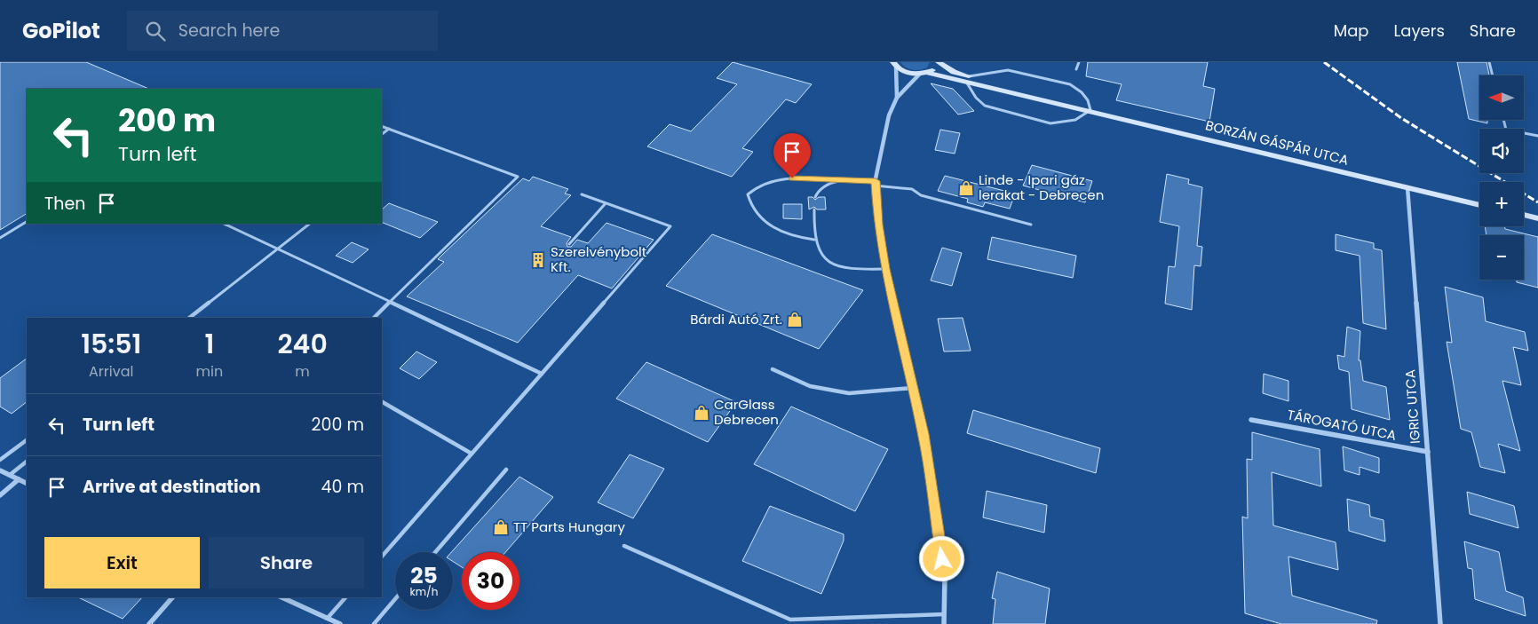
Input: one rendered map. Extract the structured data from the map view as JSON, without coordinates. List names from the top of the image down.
{
  "streets": {
    "street": ["BORZÁN GÁSPÁR UTCA", "IGRIC UTCA", "TÁROGATÓ UTCA"]
  },
  "crossings": [
    ["BORZÁN GÁSPÁR UTCA", "IGRIC UTCA"],
    ["IGRIC UTCA", "TÁROGATÓ UTCA"]
  ],
  "places": {
    "shop": [
      "Linde - Ipari gáz lerakat - Debrecen",
      "Bárdi Autó Zrt.",
      "CarGlass Debrecen",
      "TT Parts Hungary"
    ],
    "building": ["Szerelvénybolt Kft."]
  },
  "north": "left",
  "page": {
    "header": "GoPilot",
    "search": "Search here",
    "nav": ["Map", "Layers", "Share"],
    "map_buttons": ["+", "−"],
    "turn": ["200 m", "Turn left"],
    "then": "Then",
    "eta": [
      "15:51",
      "Arrival",
      "1",
      "min",
      "240",
      "m"
    ],
    "list": [
      {
        "name": "Turn left",
        "value": "200 m"
      },
      {
        "name": "Arrive at destination",
        "value": "40 m"
      }
    ],
    "buttons": ["Exit", "Share"],
    "speed": "25 km/h",
    "limit": "30"
  }
}
